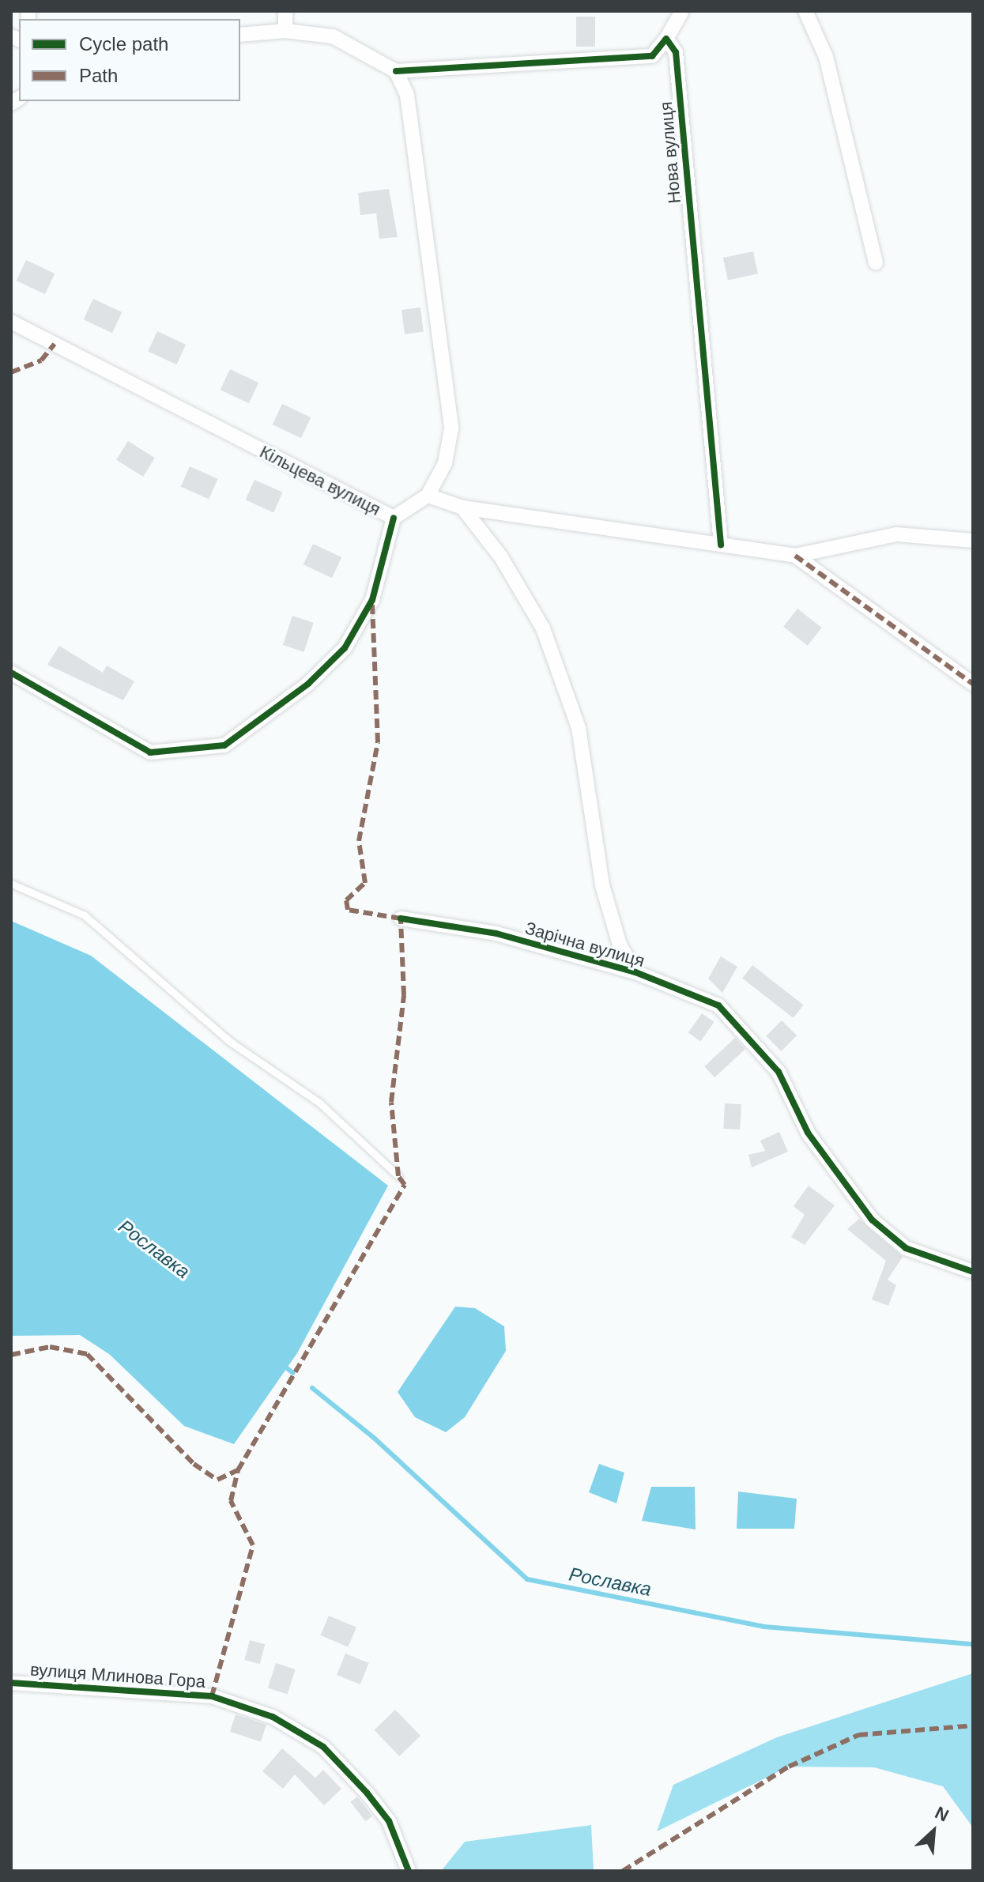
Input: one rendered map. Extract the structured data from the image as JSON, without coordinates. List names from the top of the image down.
{
  "streets": {
    "street": [
      "Нова вулиця",
      "Кільцева вулиця",
      "Зарічна вулиця",
      "вулиця Млинова Гора"
    ]
  },
  "water": ["Рославка"],
  "legend": ["Cycle path", "Path"],
  "north": "top right"
}
